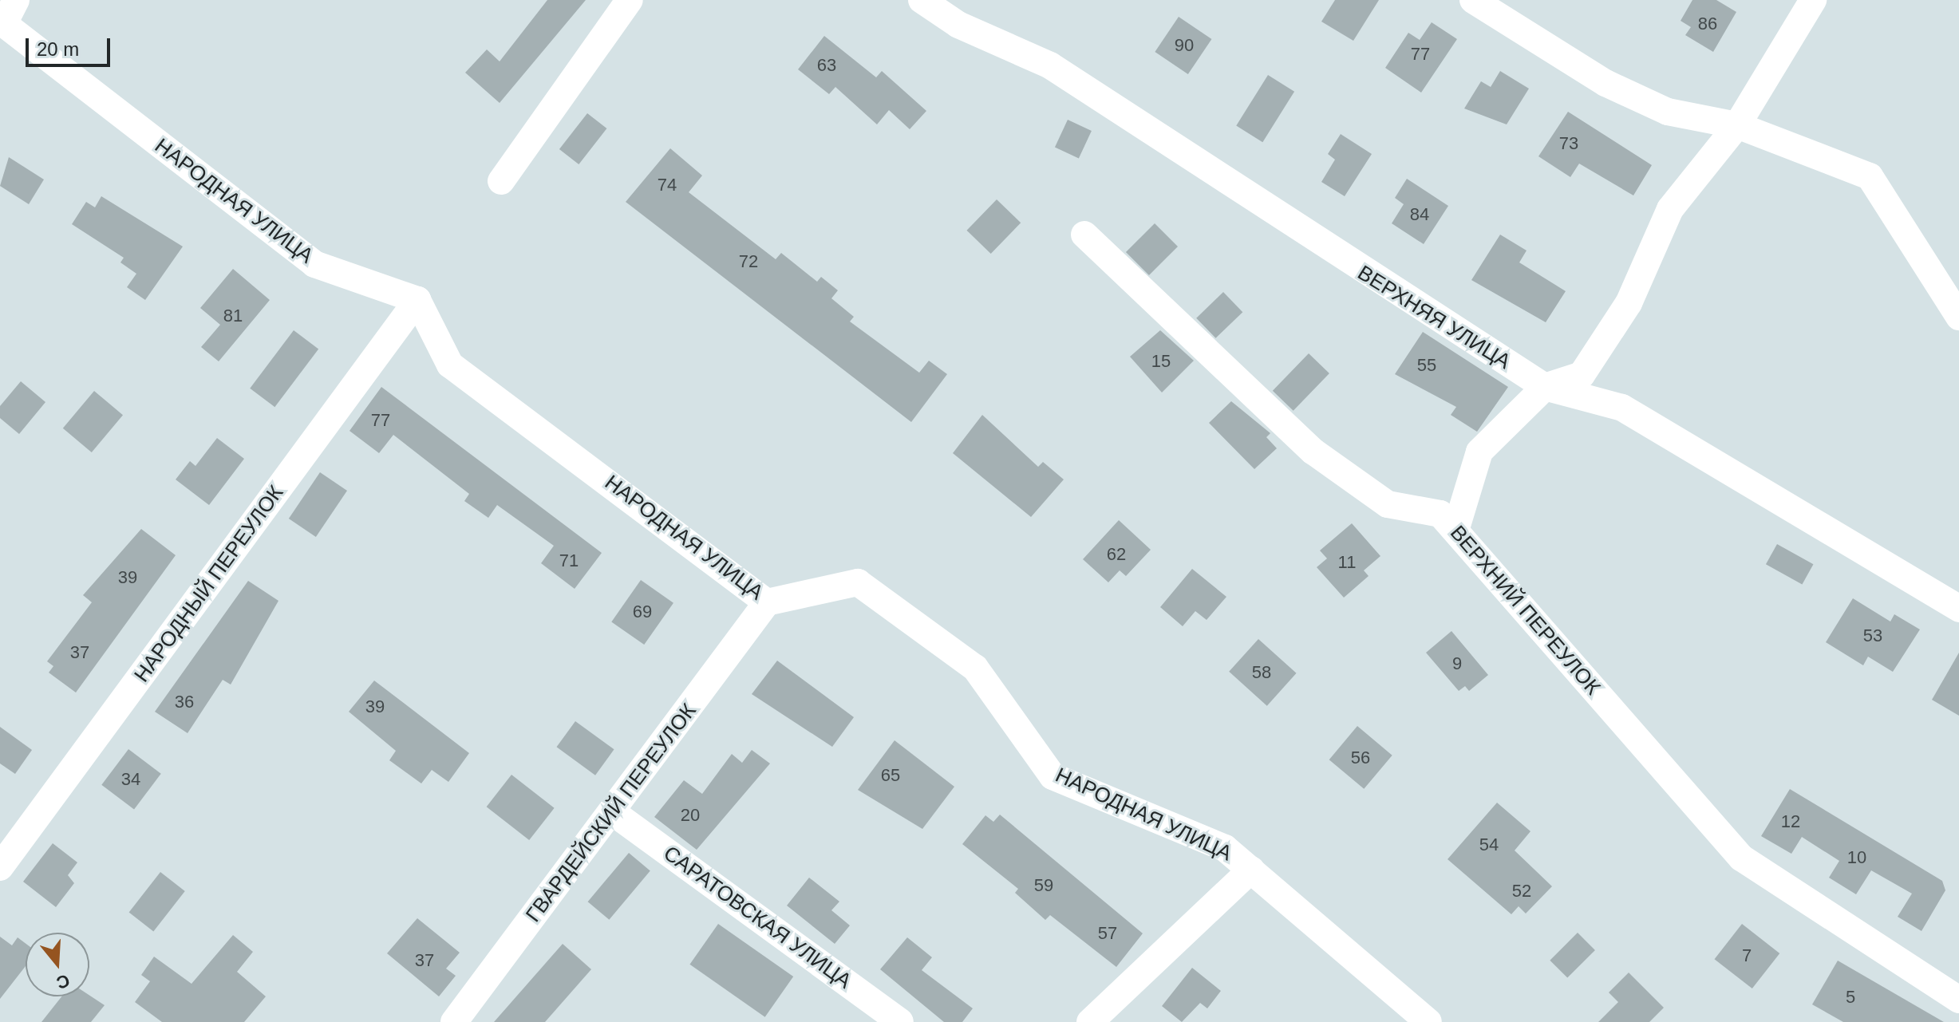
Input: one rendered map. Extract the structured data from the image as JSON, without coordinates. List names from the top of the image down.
{
  "streets": {
    "street": [
      "НАРОДНАЯ УЛИЦА",
      "ВЕРХНЯЯ УЛИЦА",
      "НАРОДНЫЙ ПЕРЕУЛОК",
      "ВЕРХНИЙ ПЕРЕУЛОК",
      "ГВАРДЕЙСКИЙ ПЕРЕУЛОК",
      "САРАТОВСКАЯ УЛИЦА"
    ]
  },
  "crossings": [
    ["НАРОДНАЯ УЛИЦА", "НАРОДНЫЙ ПЕРЕУЛОК"],
    ["НАРОДНАЯ УЛИЦА", "ГВАРДЕЙСКИЙ ПЕРЕУЛОК"],
    ["ГВАРДЕЙСКИЙ ПЕРЕУЛОК", "САРАТОВСКАЯ УЛИЦА"]
  ],
  "house_numbers": [
    "86",
    "90",
    "77",
    "63",
    "73",
    "74",
    "84",
    "72",
    "81",
    "15",
    "55",
    "77",
    "62",
    "71",
    "11",
    "39",
    "69",
    "53",
    "37",
    "9",
    "58",
    "36",
    "39",
    "56",
    "65",
    "34",
    "20",
    "12",
    "54",
    "10",
    "59",
    "52",
    "57",
    "7",
    "37",
    "5"
  ],
  "scale_bar": "20 m",
  "north": "bottom"
}
